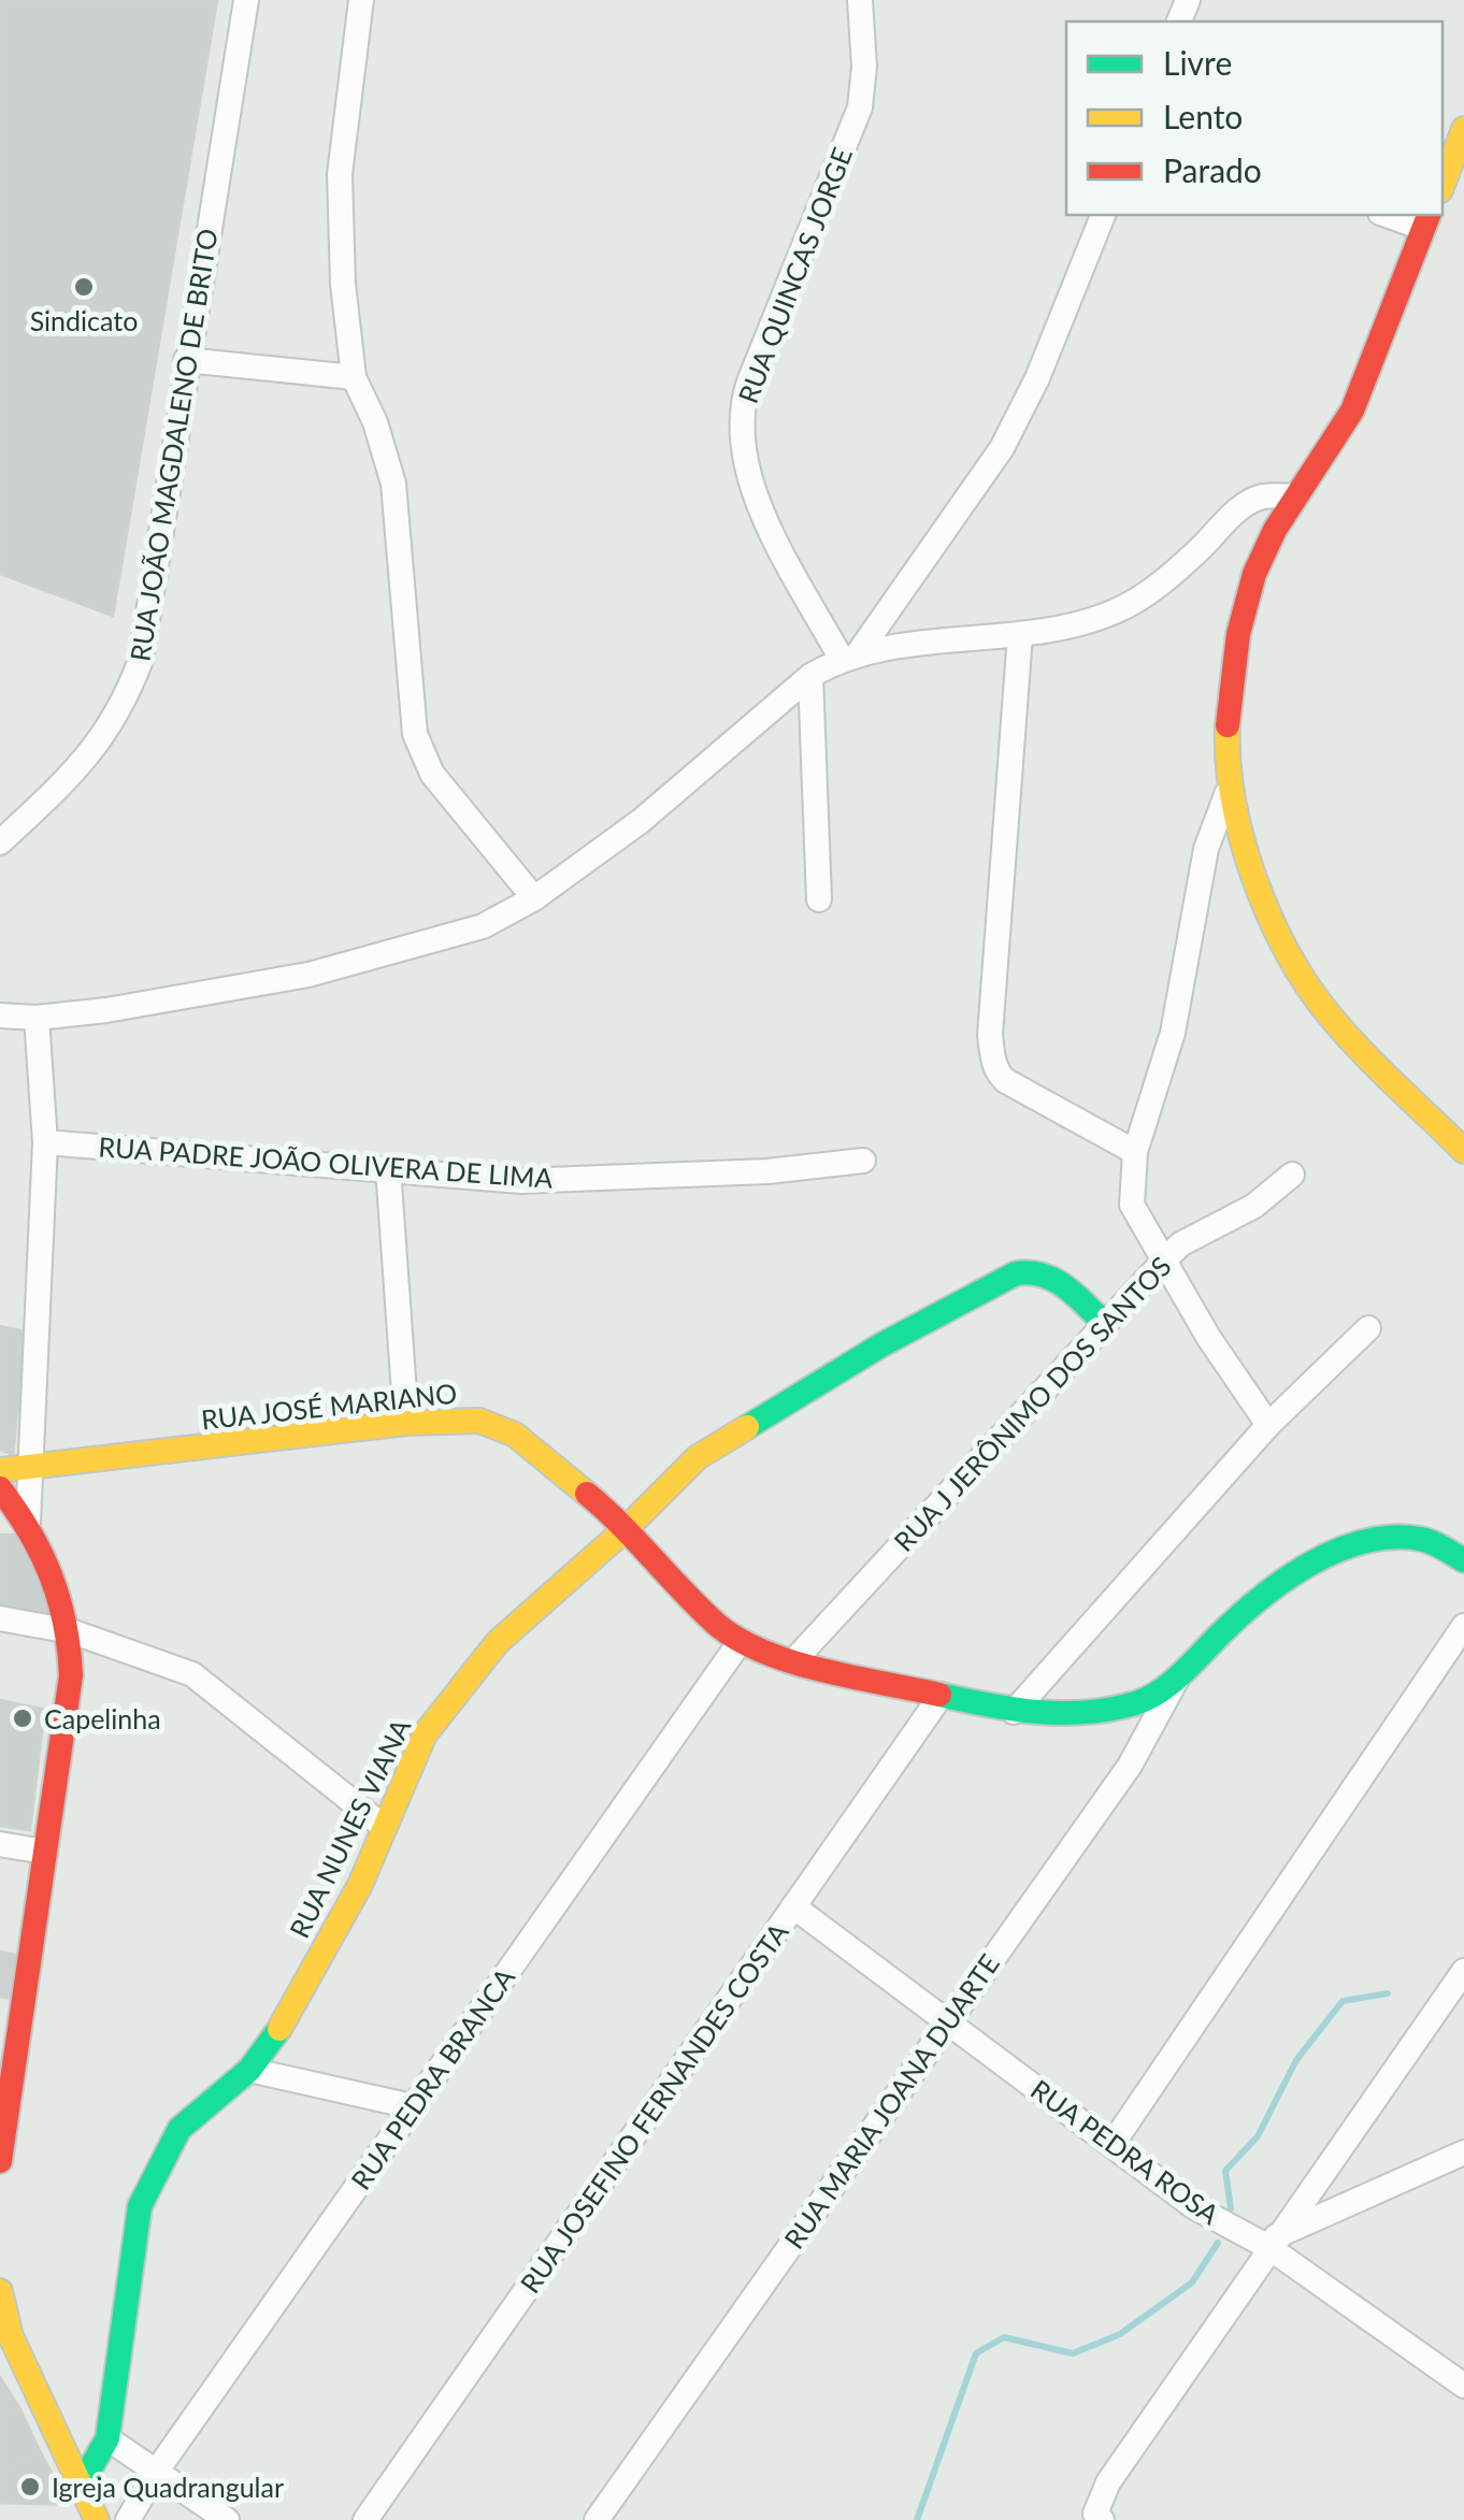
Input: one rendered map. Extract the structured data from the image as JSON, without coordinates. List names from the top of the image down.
{
  "streets": {
    "street": [
      "RUA QUINCAS JORGE",
      "RUA JOÃO MAGDALENO DE BRITO",
      "RUA PADRE JOÃO OLIVERA DE LIMA",
      "RUA J JERÔNIMO DOS SANTOS",
      "RUA JOSÉ MARIANO",
      "RUA NUNES VIANA",
      "RUA PEDRA BRANCA",
      "RUA MARIA JOANA DUARTE",
      "RUA JOSEFINO FERNANDES COSTA",
      "RUA PEDRA ROSA"
    ]
  },
  "crossings": [
    ["RUA J JERÔNIMO DOS SANTOS", "RUA NUNES VIANA"],
    ["RUA JOSÉ MARIANO", "RUA NUNES VIANA"],
    ["RUA JOSÉ MARIANO", "RUA PEDRA BRANCA"],
    ["RUA MARIA JOANA DUARTE", "RUA PEDRA ROSA"],
    ["RUA JOSEFINO FERNANDES COSTA", "RUA PEDRA ROSA"]
  ],
  "places": ["Sindicato", "Capelinha", "Igreja Quadrangular"],
  "legend": ["Livre", "Lento", "Parado"]
}
